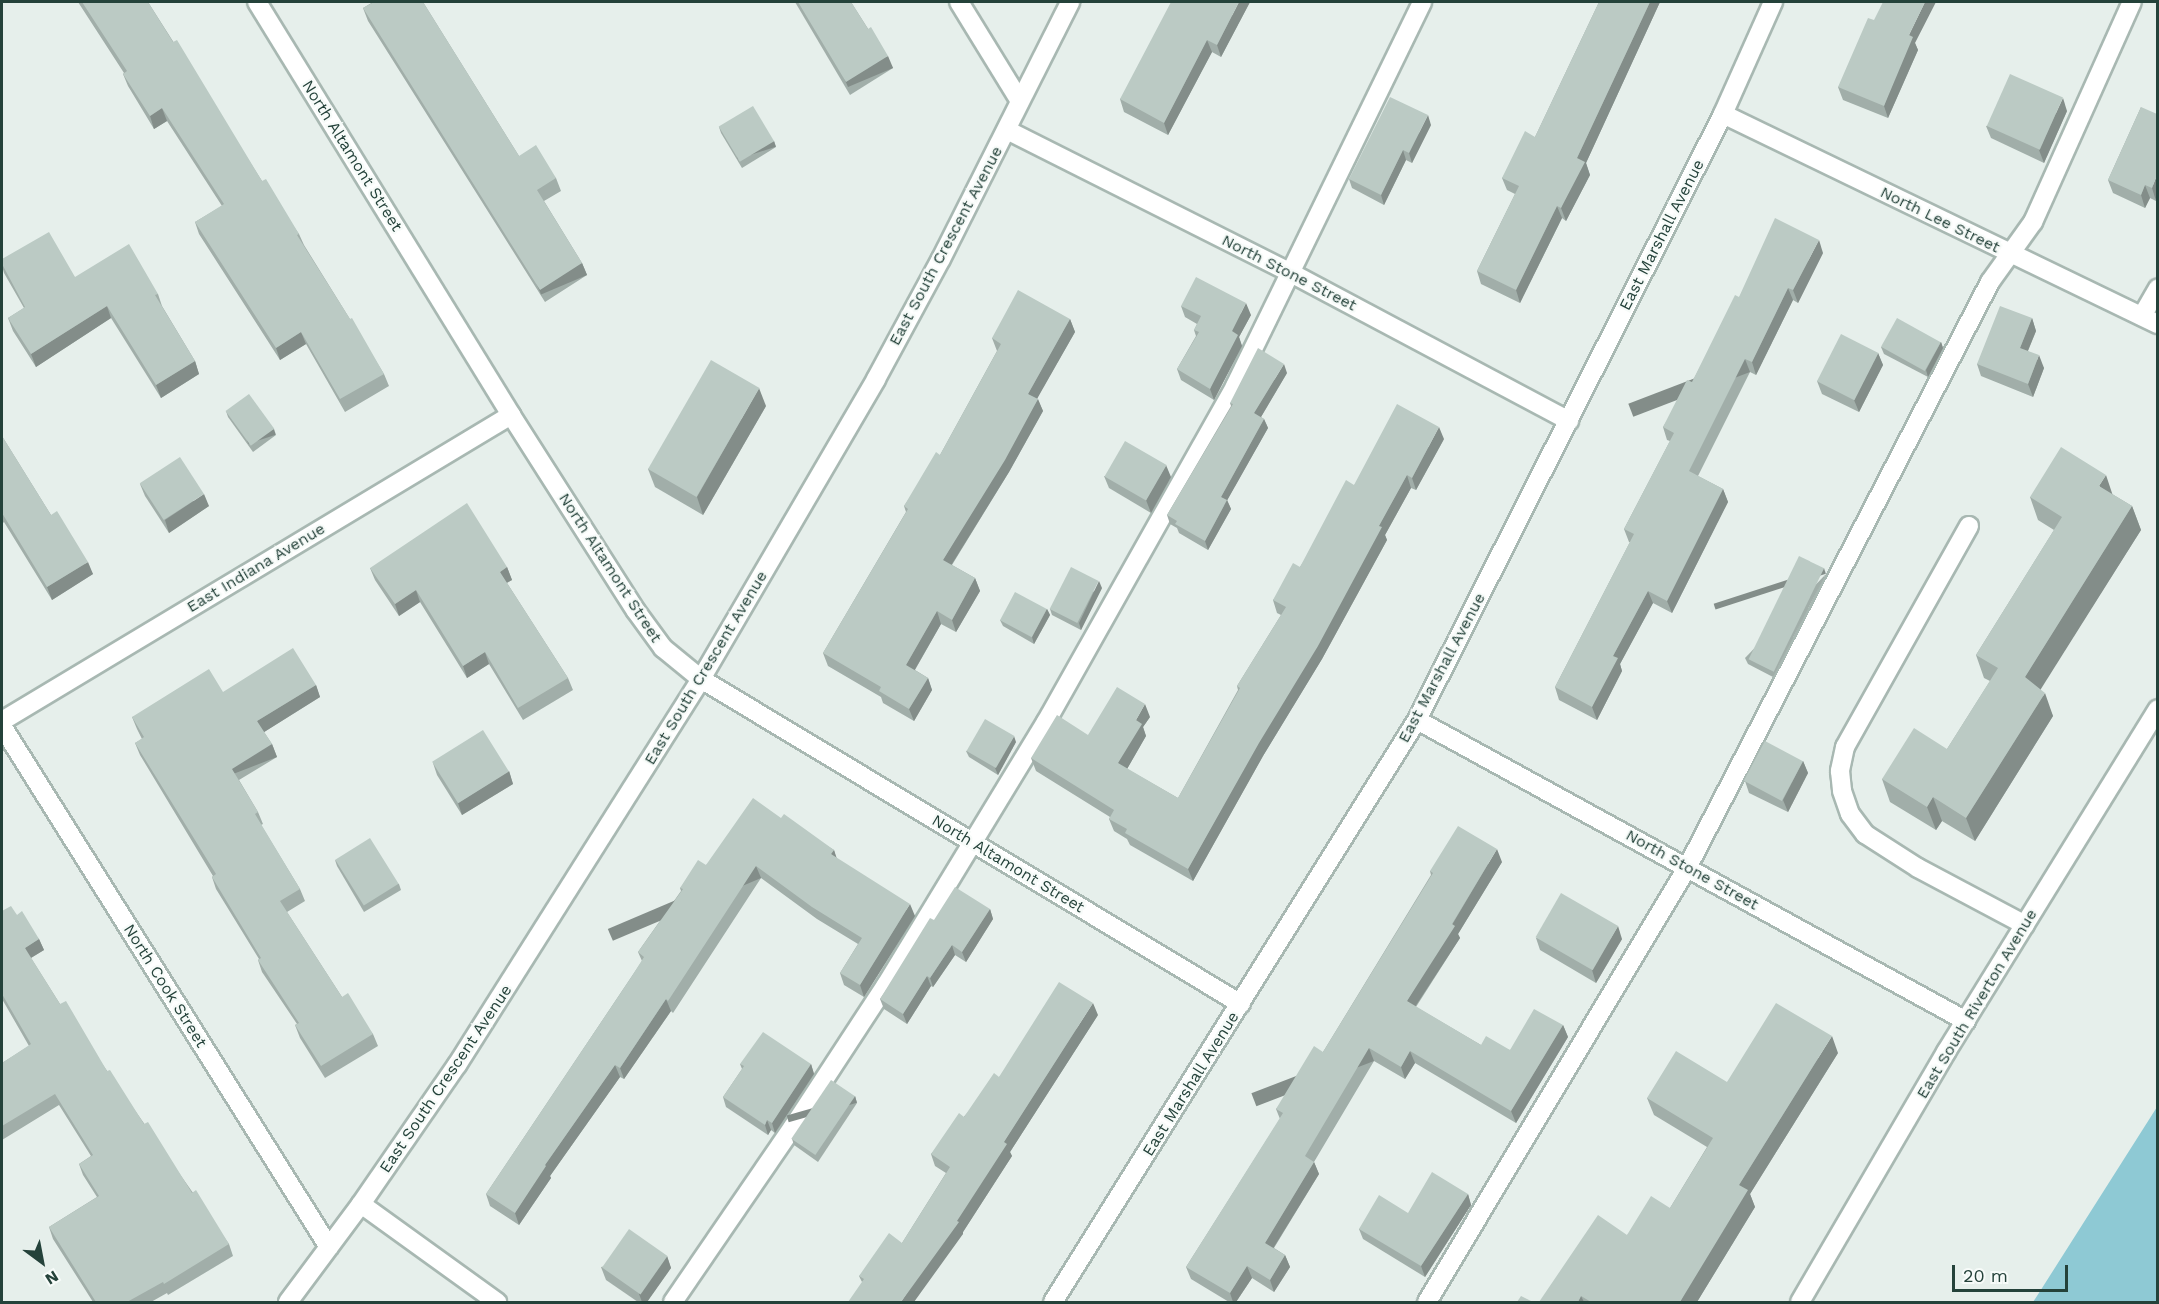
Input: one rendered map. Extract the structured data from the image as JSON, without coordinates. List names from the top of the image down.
{
  "streets": {
    "street": [
      "North Altamont Street",
      "North Lee Street",
      "East Marshall Avenue",
      "East South Crescent Avenue",
      "North Stone Street",
      "East Indiana Avenue",
      "North Cook Street",
      "East South Riverton Avenue"
    ]
  },
  "crossings": [
    ["North Altamont Street", "East Marshall Avenue"],
    ["North Altamont Street", "East South Crescent Avenue"],
    ["North Altamont Street", "East Indiana Avenue"],
    ["North Lee Street", "East Marshall Avenue"],
    ["East Marshall Avenue", "North Stone Street"],
    ["East South Crescent Avenue", "North Stone Street"],
    ["East South Crescent Avenue", "North Cook Street"],
    ["North Stone Street", "East South Riverton Avenue"]
  ],
  "scale_bar": "20 m",
  "north": "bottom right"
}
